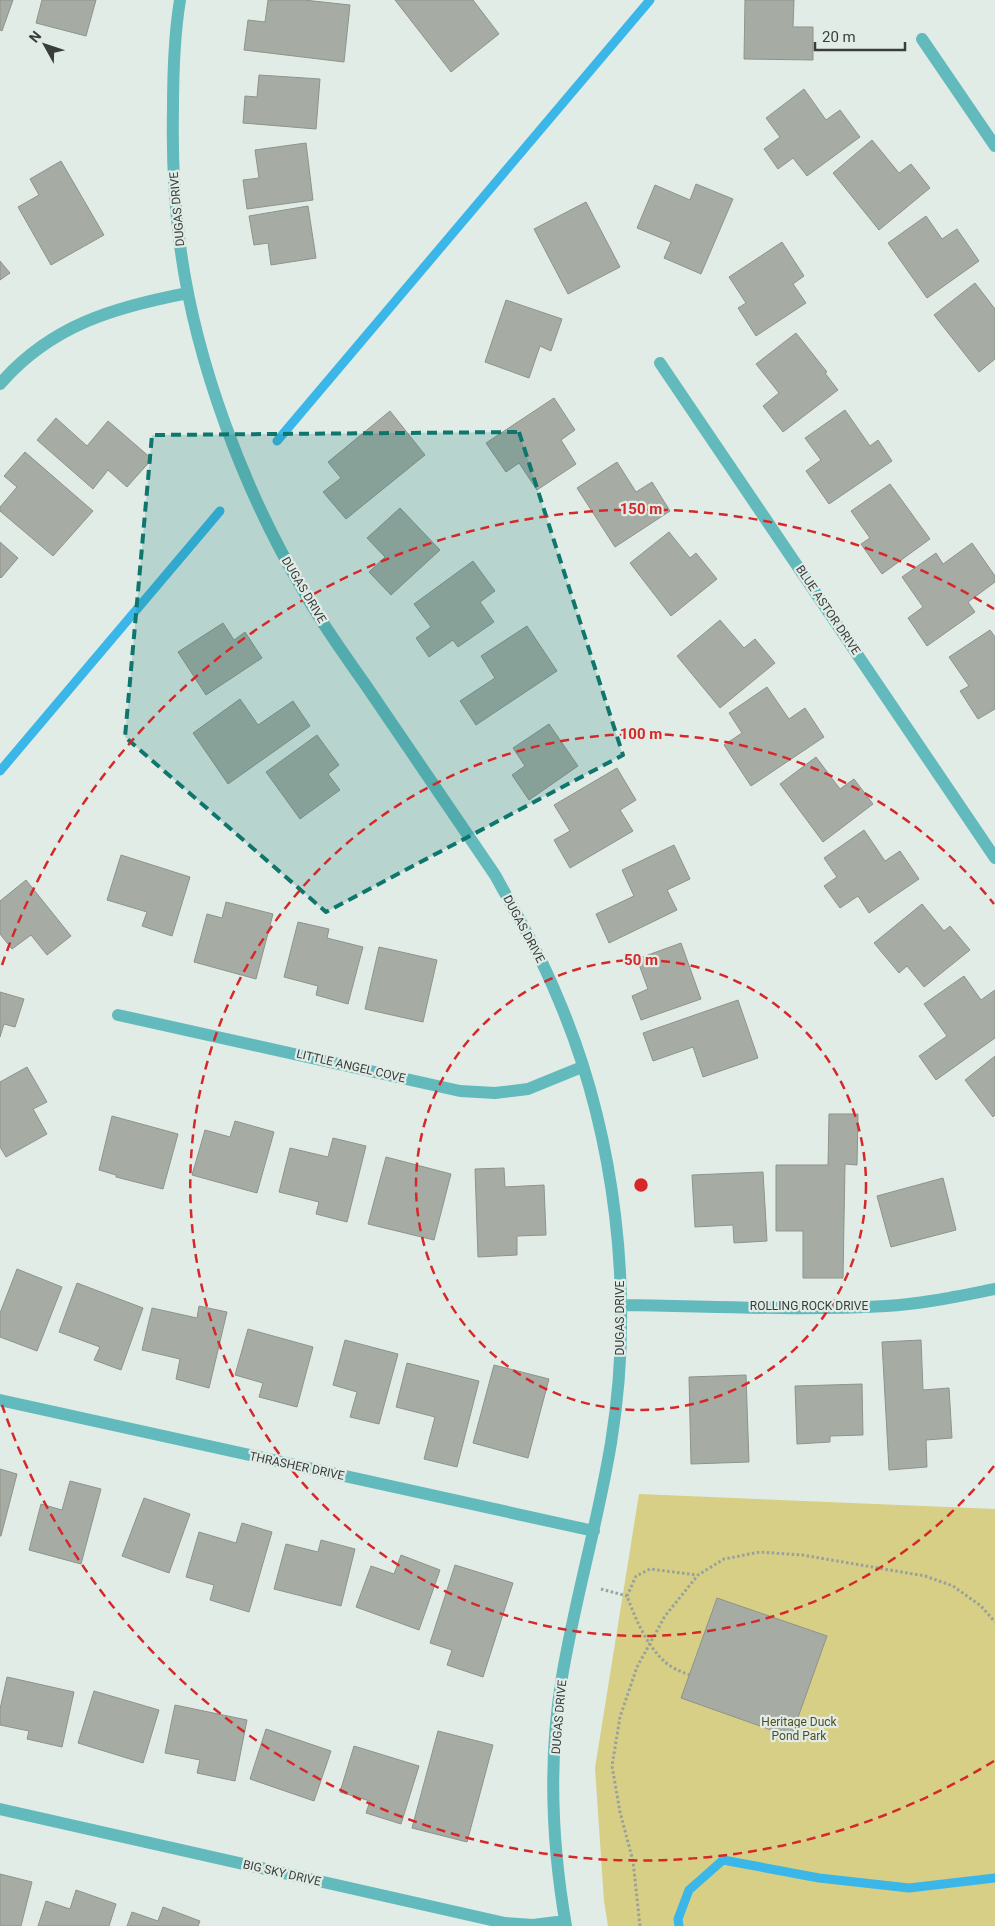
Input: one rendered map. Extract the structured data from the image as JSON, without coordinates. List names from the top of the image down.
{
  "streets": {
    "street": [
      "DUGAS DRIVE",
      "BLUE ASTOR DRIVE",
      "LITTLE ANGEL COVE",
      "ROLLING ROCK DRIVE",
      "THRASHER DRIVE",
      "BIG SKY DRIVE"
    ]
  },
  "crossings": [
    ["DUGAS DRIVE", "LITTLE ANGEL COVE"],
    ["DUGAS DRIVE", "ROLLING ROCK DRIVE"],
    ["DUGAS DRIVE", "THRASHER DRIVE"],
    ["DUGAS DRIVE", "BIG SKY DRIVE"]
  ],
  "parks": ["Heritage Duck Pond Park"],
  "scale_bar": "20 m",
  "north": "top left",
  "rings": ["150 m", "100 m", "50 m"]
}
